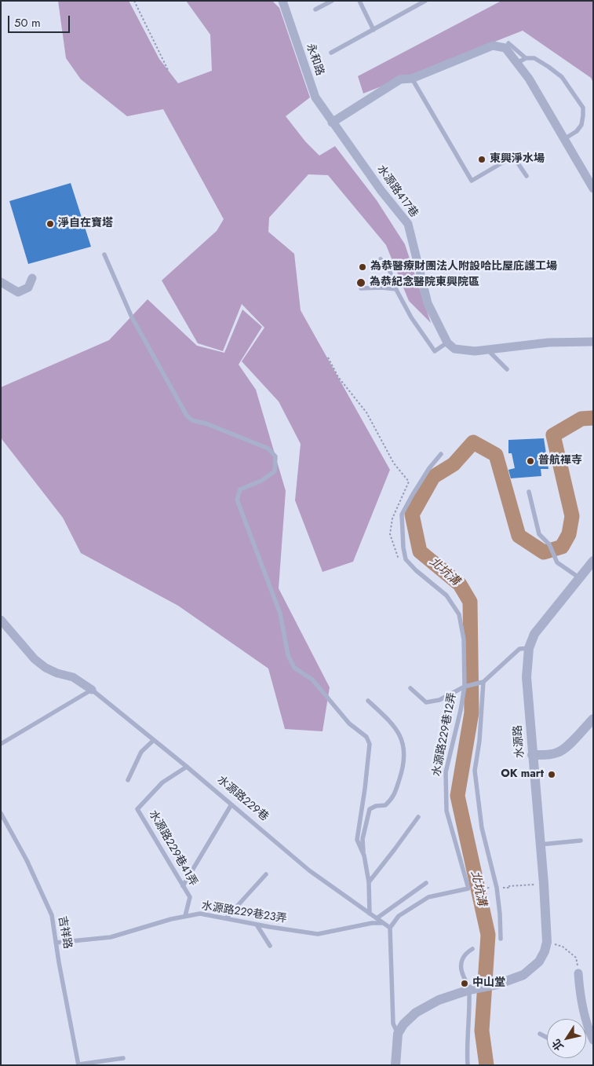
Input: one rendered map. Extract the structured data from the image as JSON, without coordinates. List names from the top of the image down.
{
  "streets": {
    "street": [
      "永和路",
      "水源路417巷",
      "水源路",
      "水源路229巷"
    ],
    "lane": [
      "水源路229巷12弄",
      "水源路229巷41弄",
      "水源路229巷23弄",
      "吉祥路"
    ]
  },
  "crossings": [
    ["永和路", "水源路417巷"],
    ["水源路229巷", "水源路229巷41弄"],
    ["水源路229巷", "水源路229巷23弄"],
    ["水源路229巷41弄", "水源路229巷23弄"],
    ["水源路229巷23弄", "吉祥路"]
  ],
  "water": ["北坑溝"],
  "places": [
    "東興淨水場",
    "淨自在寶塔",
    "為恭醫療財團法人附設哈比屋庇護工場",
    "為恭紀念醫院東興院區",
    "普航禪寺",
    "OK mart",
    "中山堂"
  ],
  "scale_bar": "50 m",
  "north": "bottom left"
}
